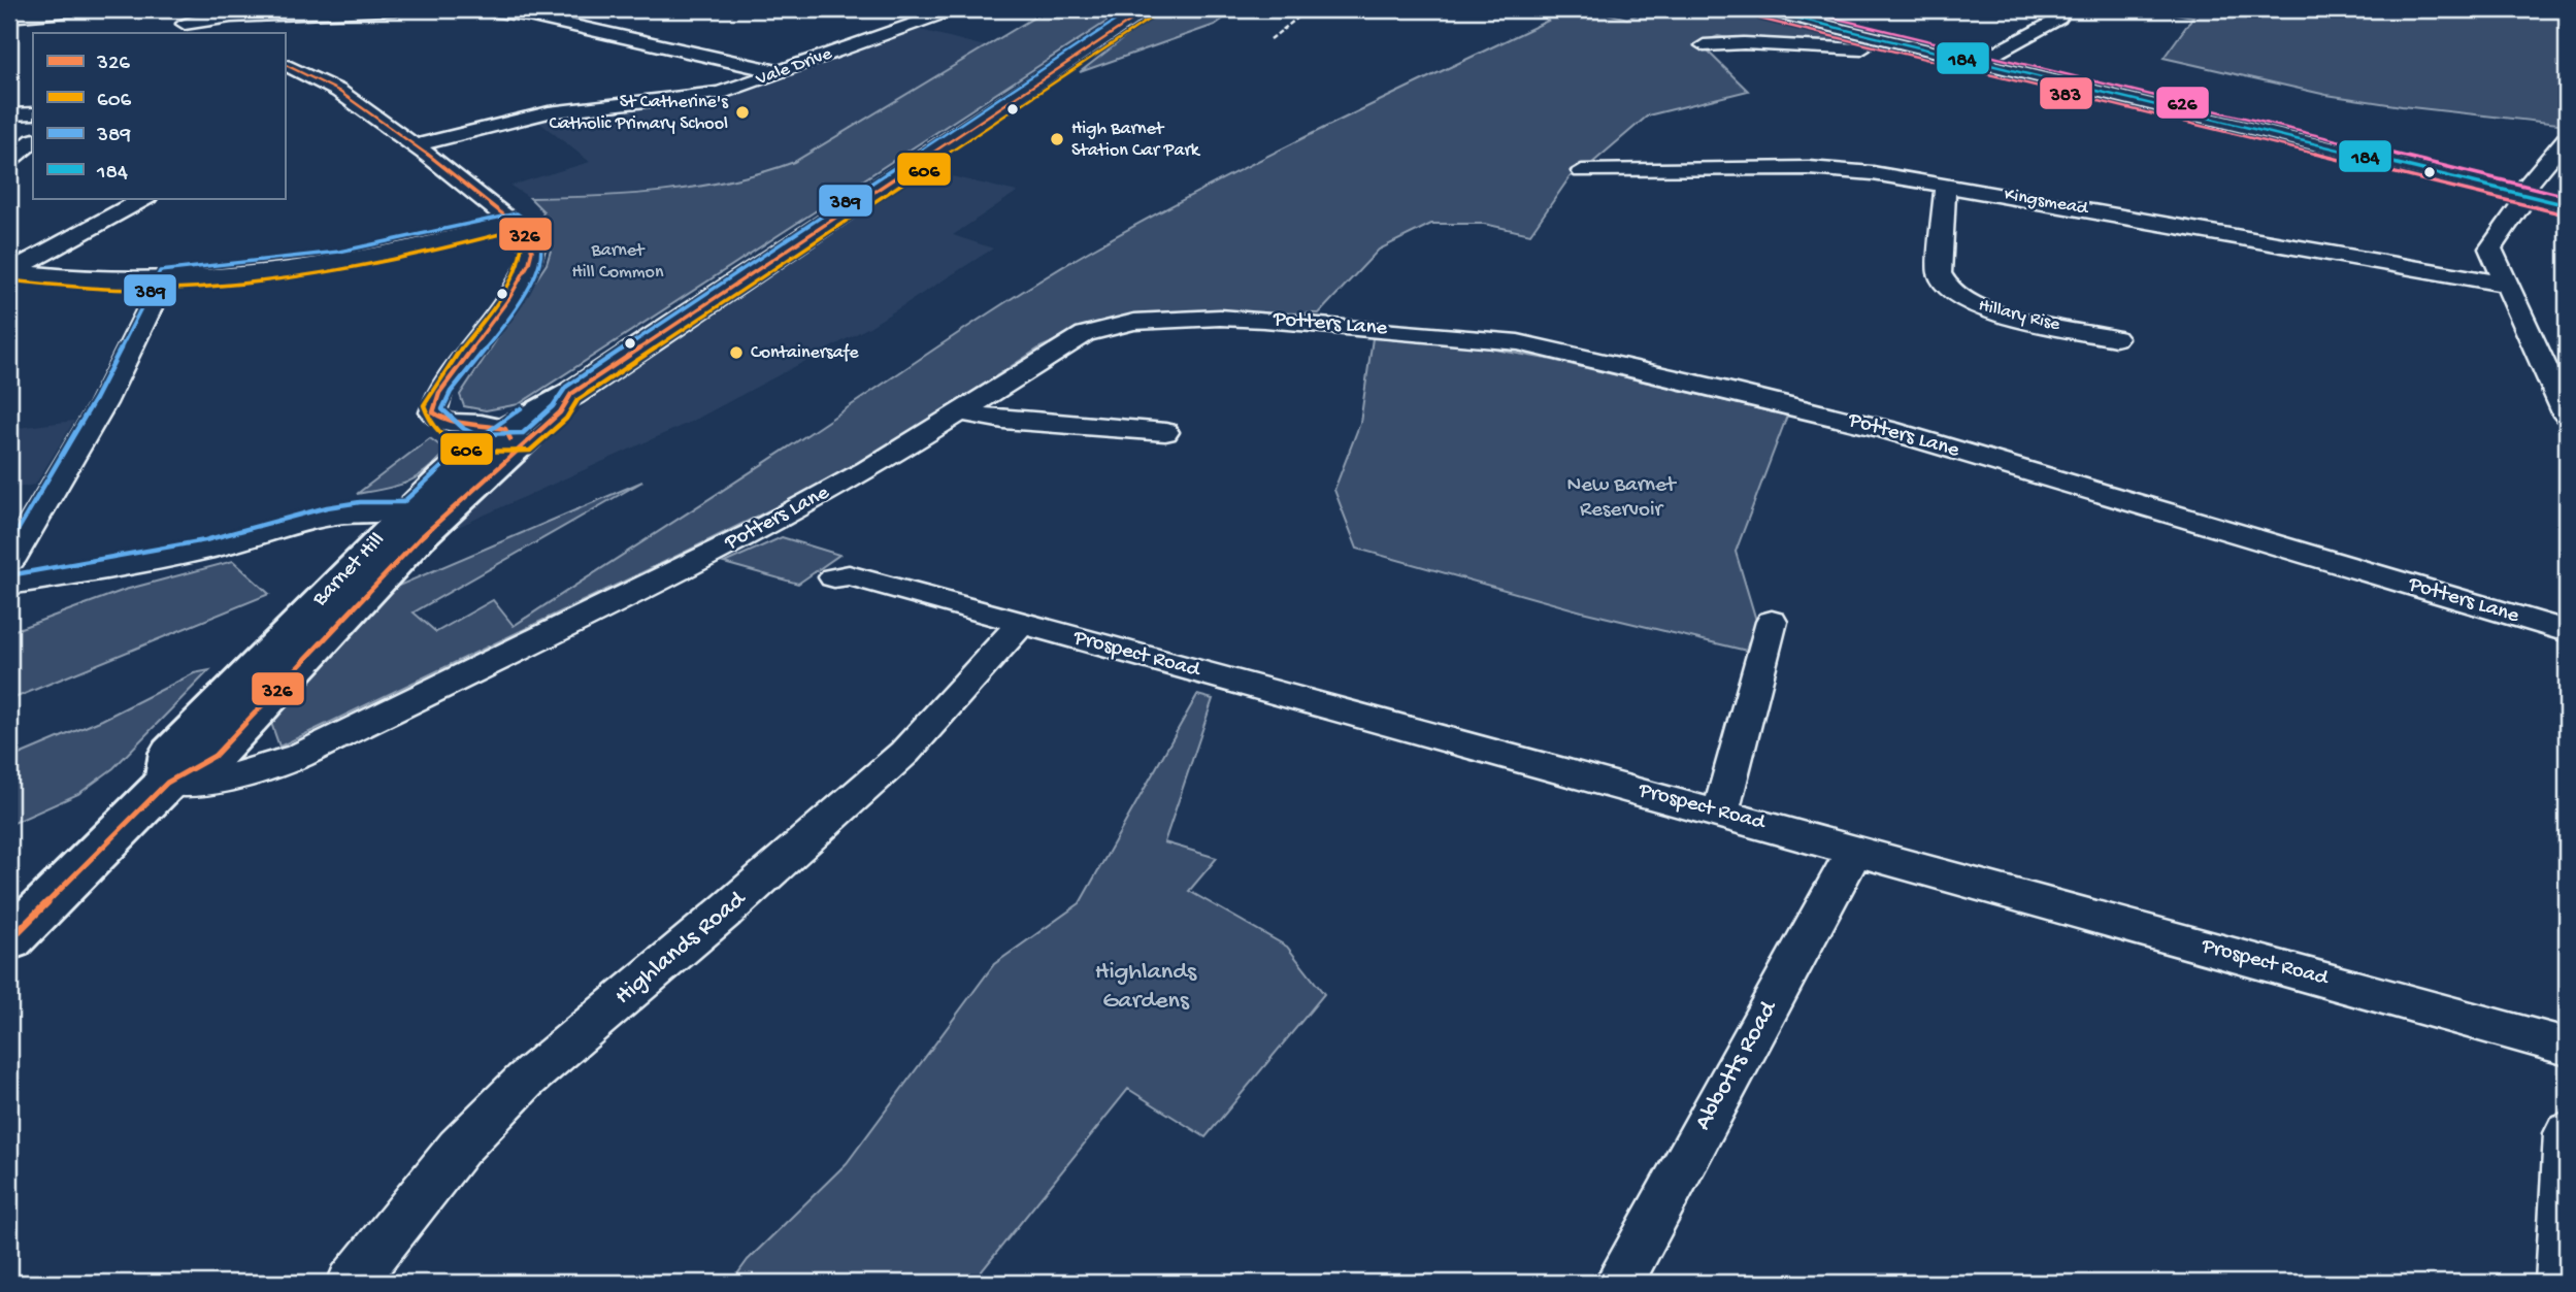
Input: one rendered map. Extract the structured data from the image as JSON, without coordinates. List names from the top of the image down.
{
  "streets": {
    "main road": ["Barnet Hill"],
    "street": [
      "Vale Drive",
      "Kingsmead",
      "Hillary Rise",
      "Potters Lane",
      "Prospect Road",
      "Highlands Road",
      "Abbotts Road"
    ]
  },
  "crossings": [
    ["Kingsmead", "Hillary Rise"],
    ["Potters Lane", "Barnet Hill"],
    ["Prospect Road", "Highlands Road"],
    ["Prospect Road", "Abbotts Road"]
  ],
  "parks": ["Barnet Hill Common", "New Barnet Reservoir", "Highlands Gardens"],
  "places": ["St Catherine's Catholic Primary School", "High Barnet Station Car Park", "Containersafe"],
  "lines": [
    "transit line 326",
    "transit line 389",
    "transit line 184",
    "transit line 626",
    "transit line 606",
    "transit line 383"
  ],
  "legend": [
    "326",
    "606",
    "389",
    "184"
  ]
}
